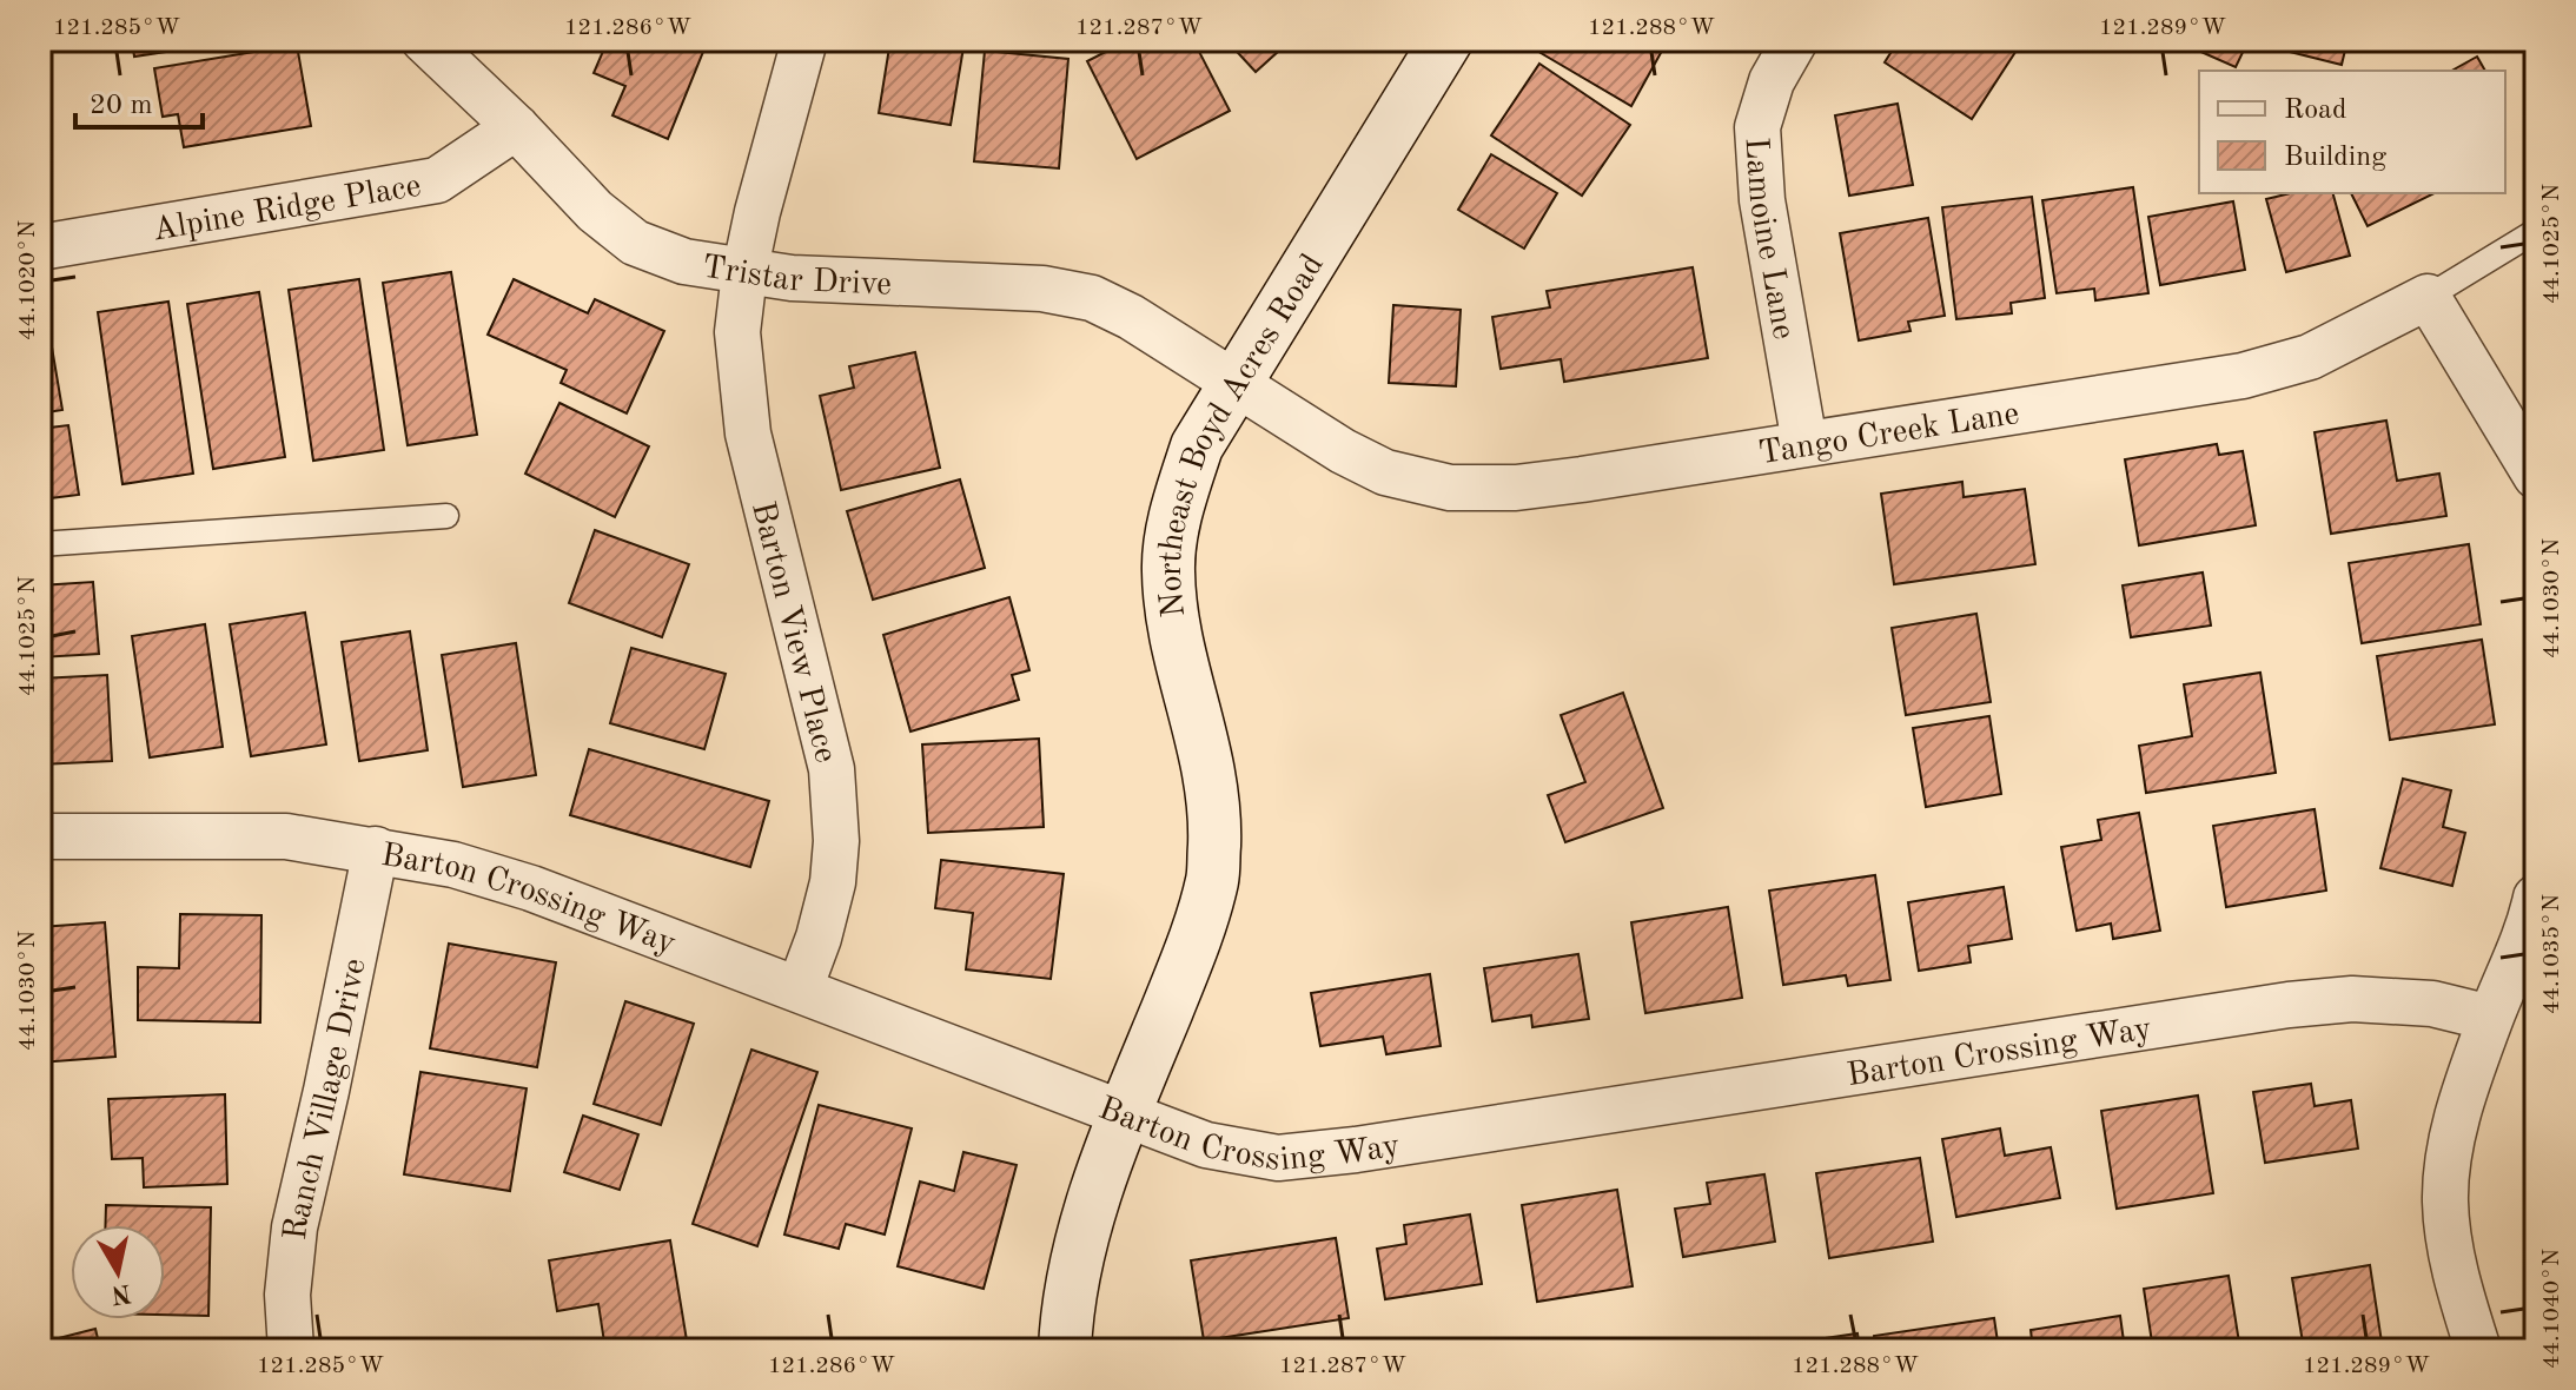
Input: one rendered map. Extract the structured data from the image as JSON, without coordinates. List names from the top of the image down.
{
  "streets": {
    "street": [
      "Alpine Ridge Place",
      "Lamoine Lane",
      "Tristar Drive",
      "Tango Creek Lane",
      "Northeast Boyd Acres Road",
      "Barton View Place",
      "Barton Crossing Way",
      "Ranch Village Drive"
    ]
  },
  "crossings": [
    ["Alpine Ridge Place", "Tristar Drive"],
    ["Lamoine Lane", "Tango Creek Lane"],
    ["Tristar Drive", "Tango Creek Lane"],
    ["Tristar Drive", "Northeast Boyd Acres Road"],
    ["Tristar Drive", "Barton View Place"],
    ["Tango Creek Lane", "Northeast Boyd Acres Road"],
    ["Northeast Boyd Acres Road", "Barton Crossing Way"],
    ["Barton View Place", "Barton Crossing Way"],
    ["Barton Crossing Way", "Ranch Village Drive"]
  ],
  "legend": ["Road", "Building"],
  "scale_bar": "20 m",
  "north": "bottom",
  "coordinates": [
    "121.285°W",
    "121.286°W",
    "121.287°W",
    "121.288°W",
    "121.289°W",
    "44.1025°N",
    "44.1020°N",
    "44.1030°N",
    "44.1035°N",
    "44.1040°N"
  ]
}
